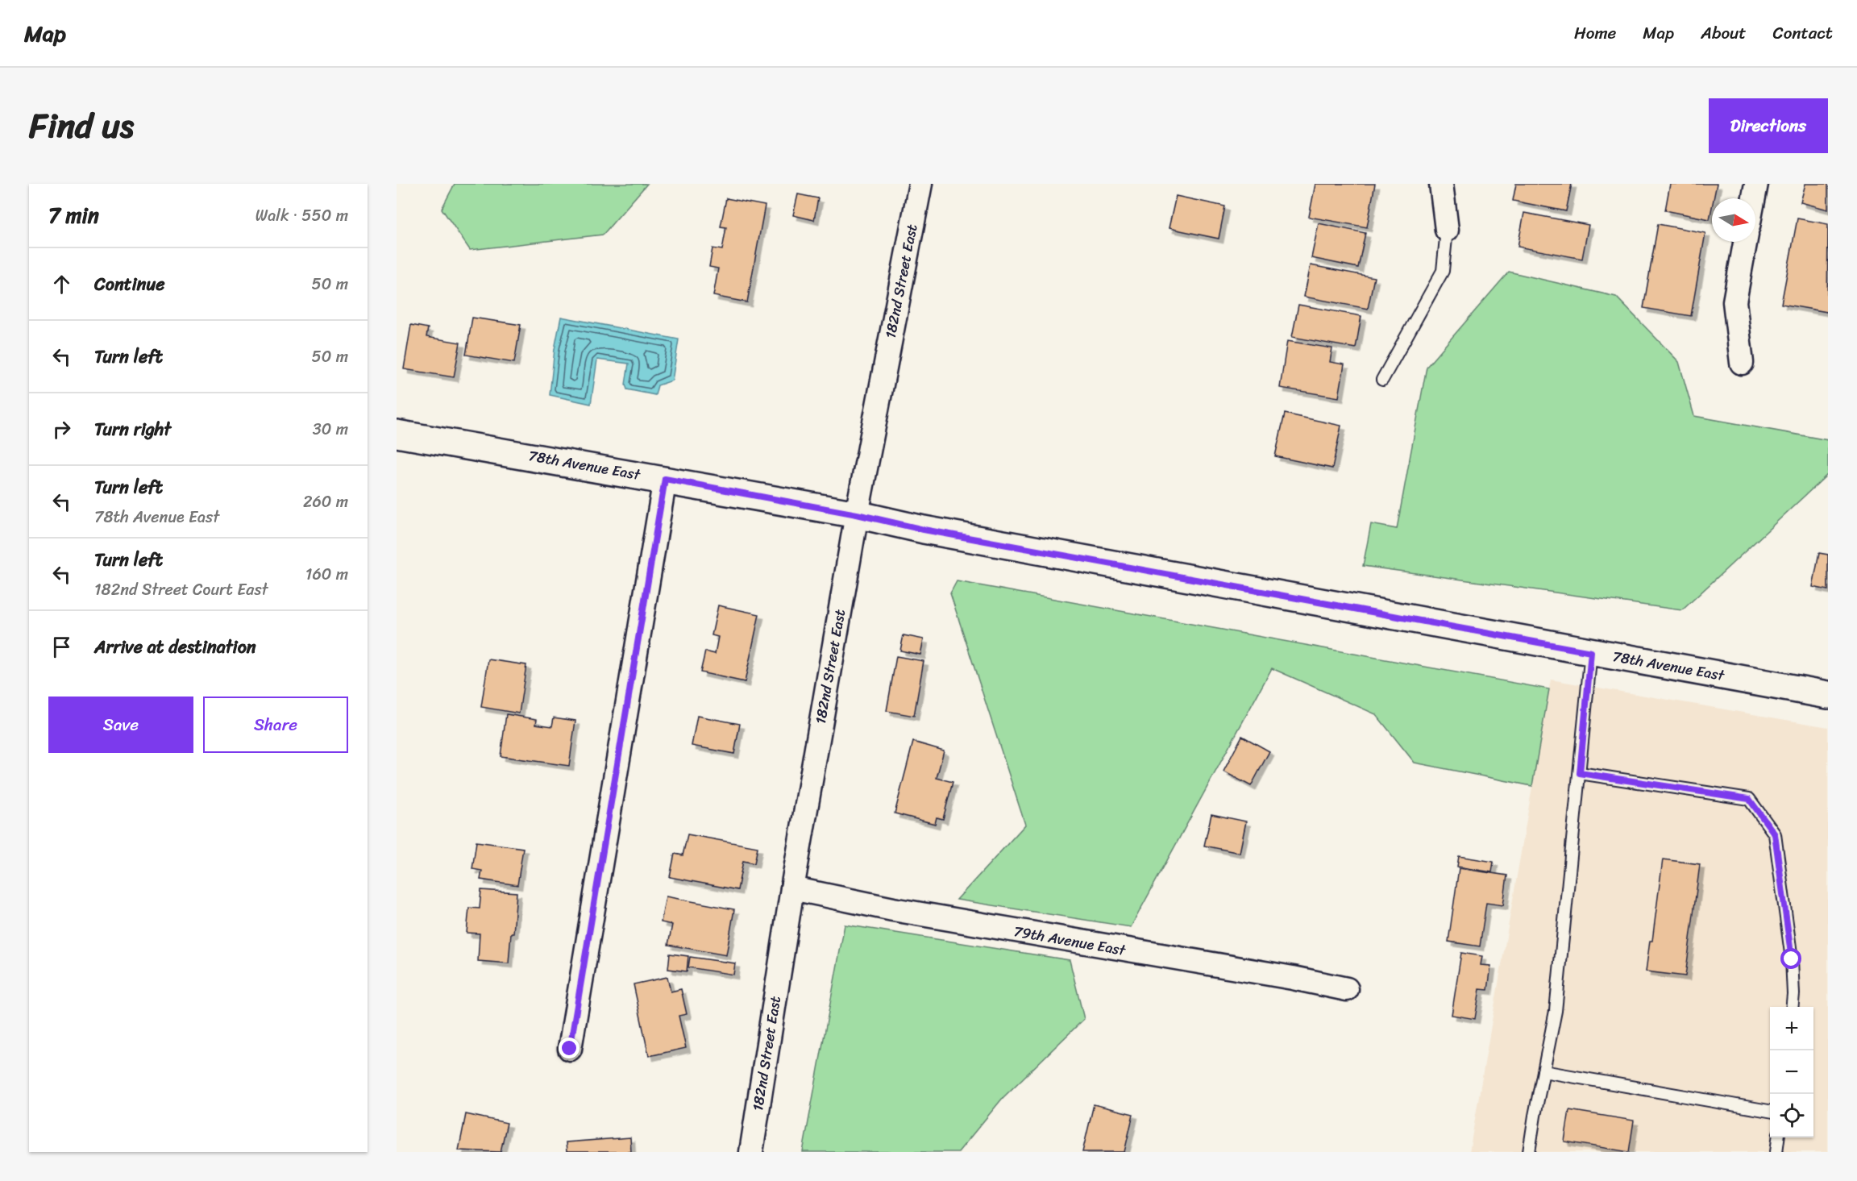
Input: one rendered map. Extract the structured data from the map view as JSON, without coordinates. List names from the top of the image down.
{
  "streets": {
    "street": ["182nd Street East", "78th Avenue East", "79th Avenue East"]
  },
  "crossings": [
    ["182nd Street East", "78th Avenue East"],
    ["182nd Street East", "79th Avenue East"]
  ],
  "north": "right",
  "page": {
    "header": "Map",
    "nav": [
      "Home",
      "Map",
      "About",
      "Contact"
    ],
    "title": "Find us",
    "buttons": [
      "Directions",
      ["Save", "Share"]
    ],
    "heading": ["7 min", "Walk · 550 m"],
    "list": [
      ["Continue", "50 m"],
      ["Turn left", "50 m"],
      ["Turn right", "30 m"],
      ["Turn left", "78th Avenue East", "260 m"],
      ["Turn left", "182nd Street Court East", "160 m"],
      "Arrive at destination"
    ],
    "map_buttons": ["+", "−"]
  }
}
